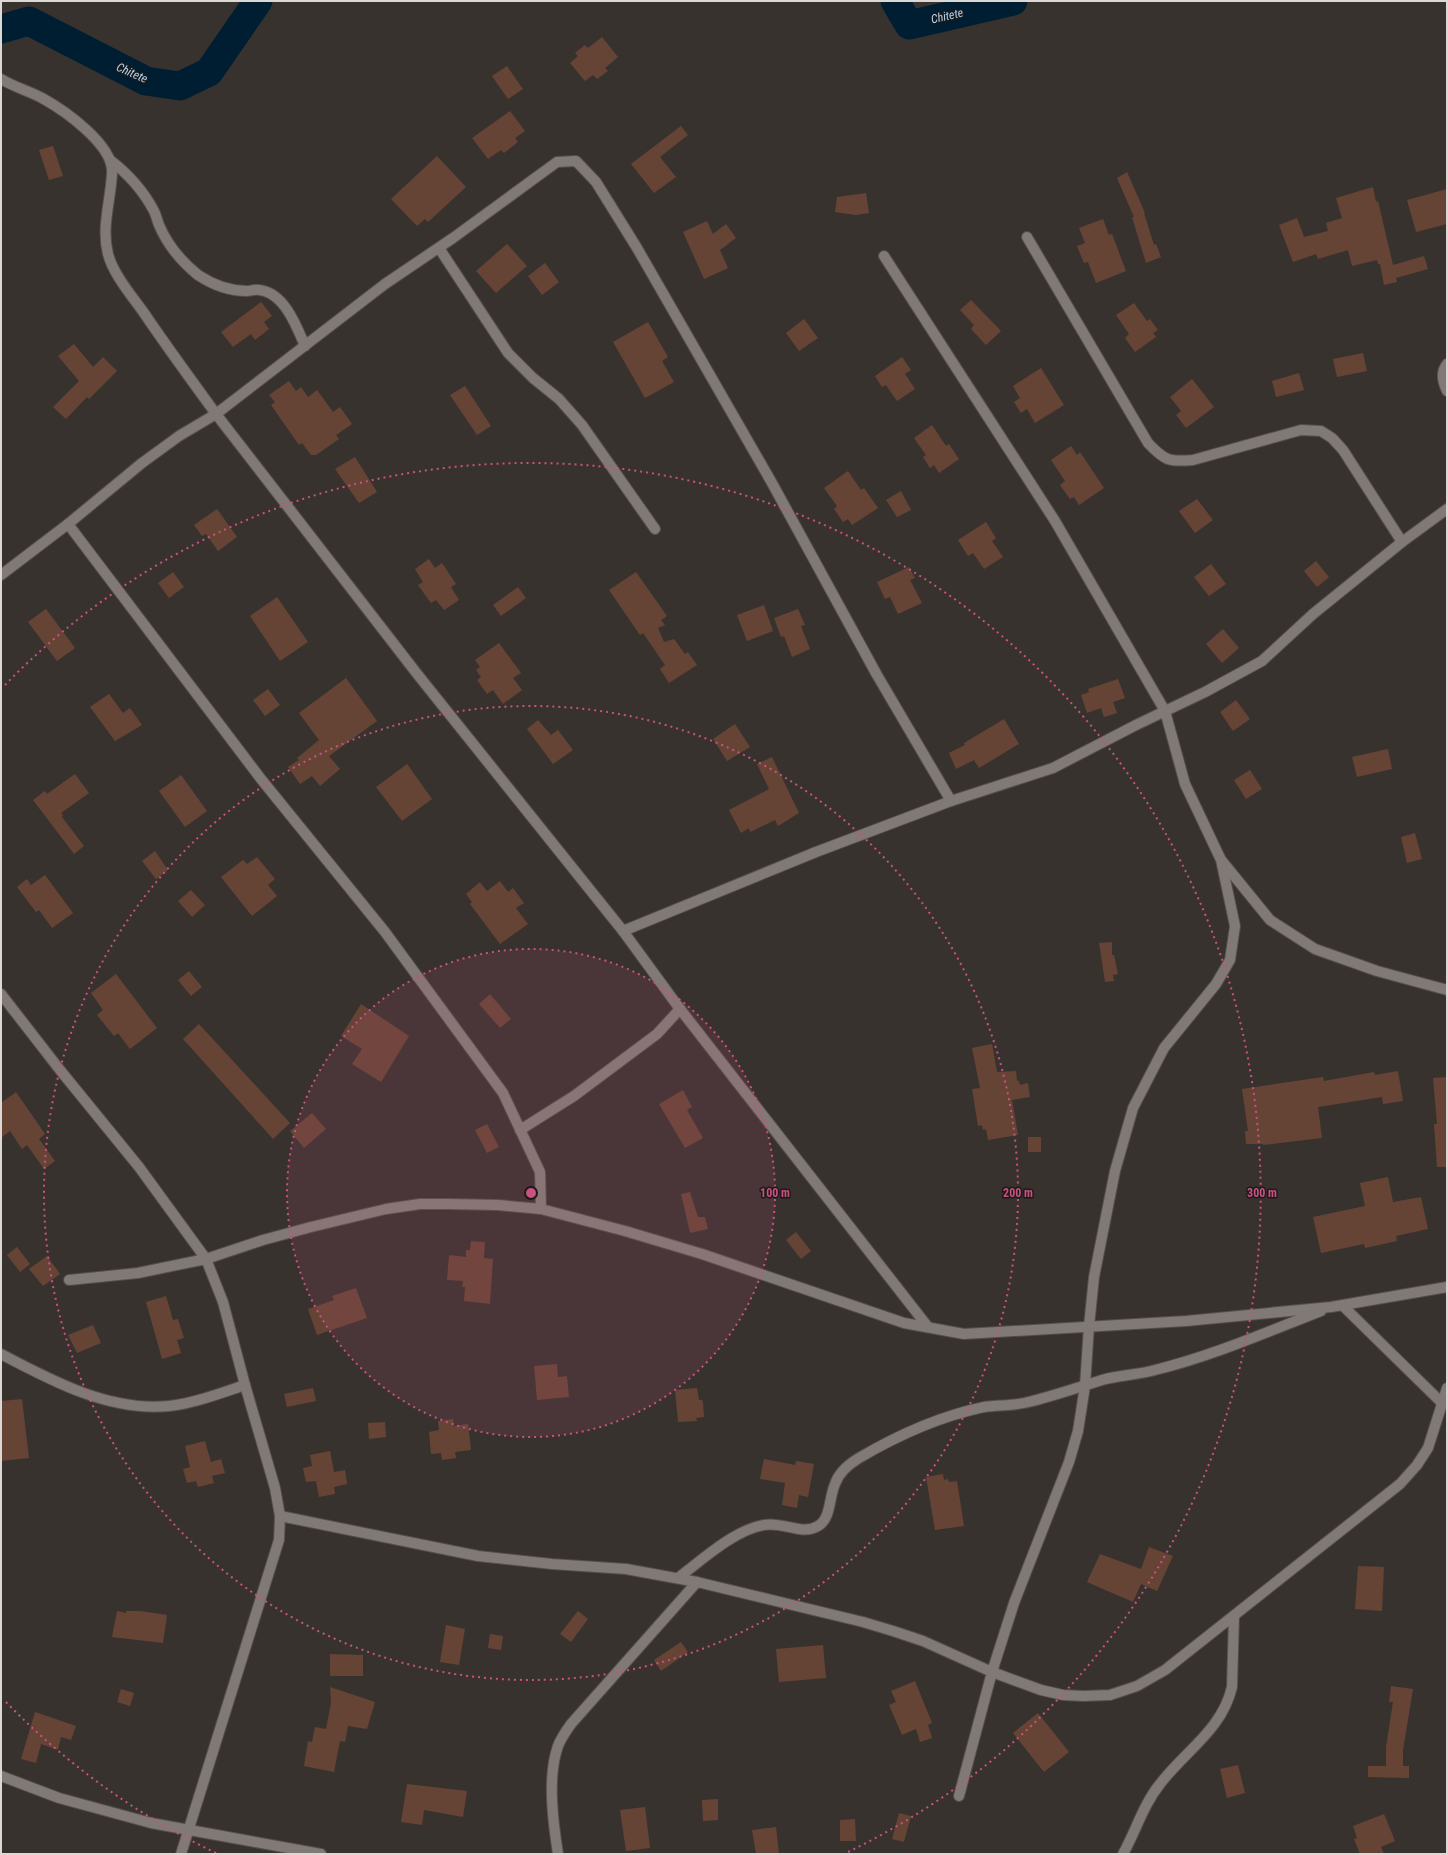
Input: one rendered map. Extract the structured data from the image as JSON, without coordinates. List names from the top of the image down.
{
  "water": ["Chitete"],
  "rings": ["100 m", "200 m", "300 m"]
}
